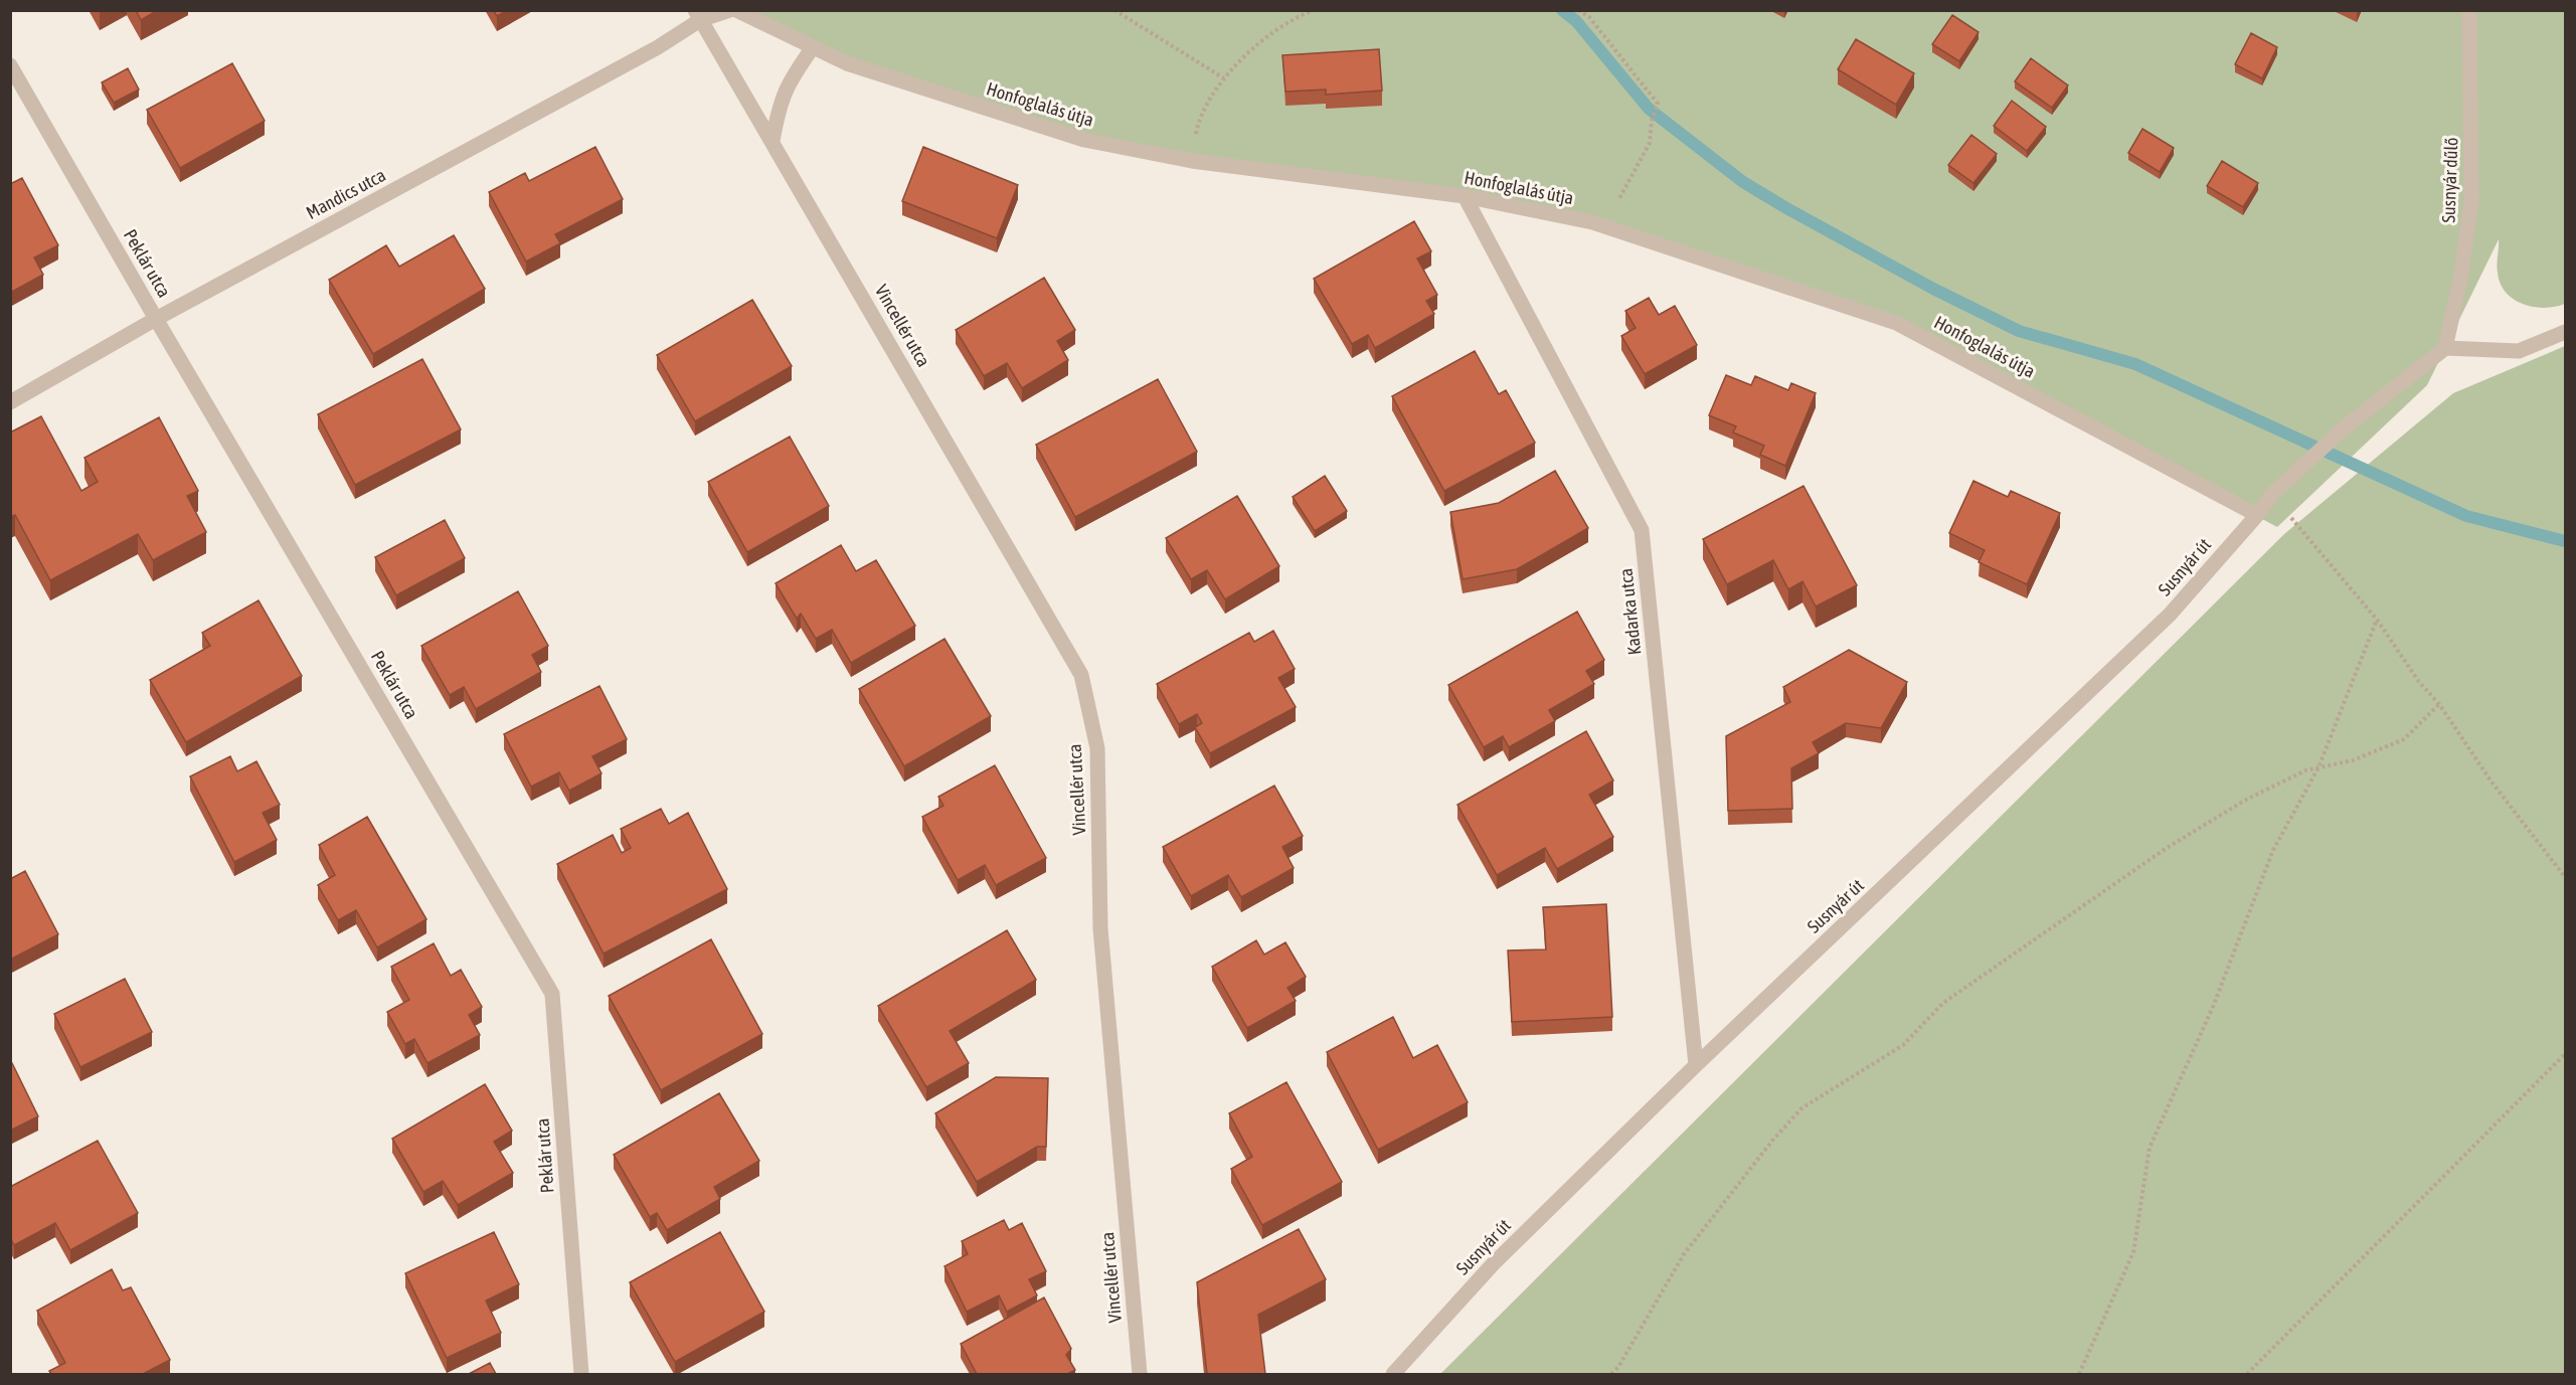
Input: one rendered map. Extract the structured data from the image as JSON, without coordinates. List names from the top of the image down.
{
  "streets": {
    "street": [
      "Honfoglalás útja",
      "Susnyár dűlő",
      "Mandics utca",
      "Peklár utca",
      "Vincellér utca",
      "Susnyár út",
      "Kadarka utca"
    ]
  },
  "crossings": [
    ["Honfoglalás útja", "Susnyár út"],
    ["Honfoglalás útja", "Kadarka utca"],
    ["Susnyár dűlő", "Susnyár út"],
    ["Mandics utca", "Peklár utca"],
    ["Mandics utca", "Vincellér utca"],
    ["Susnyár út", "Kadarka utca"]
  ]
}
